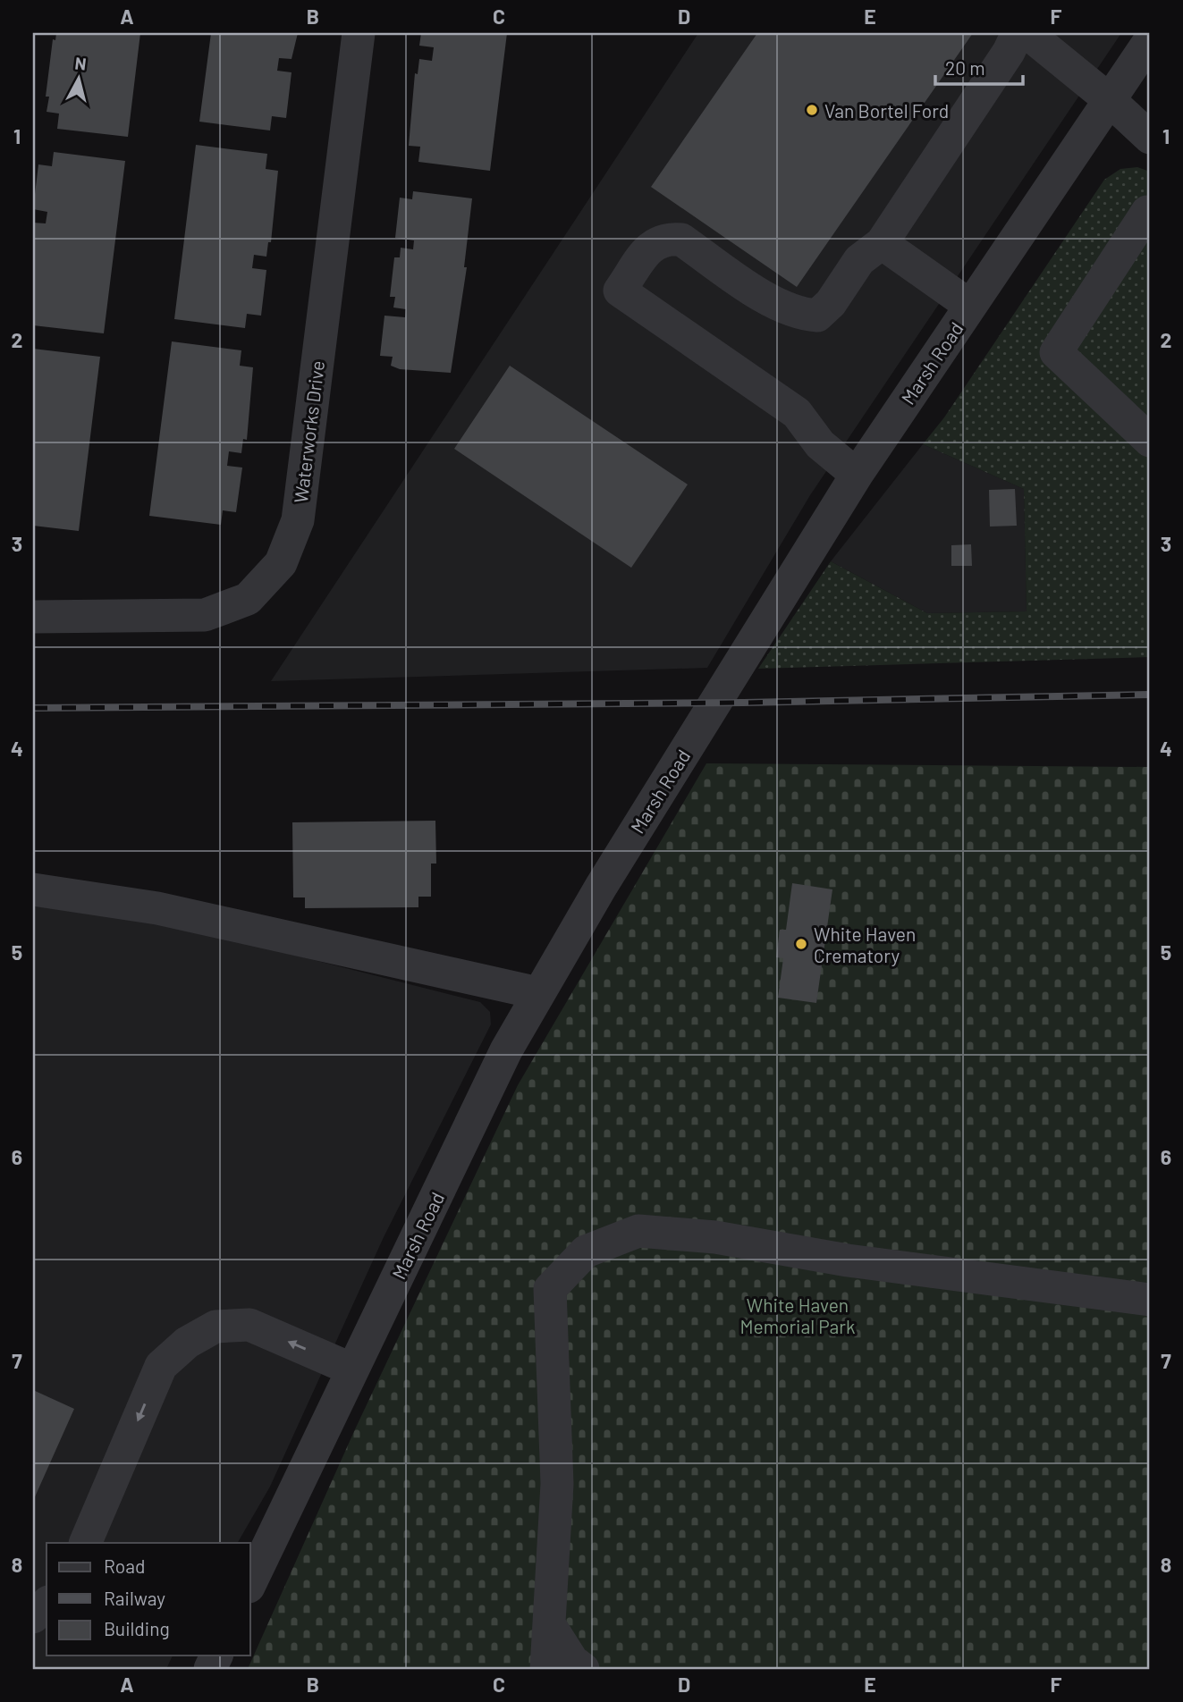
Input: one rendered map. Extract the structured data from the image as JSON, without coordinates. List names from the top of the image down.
{
  "streets": {
    "street": ["Marsh Road", "Waterworks Drive"]
  },
  "parks": ["White Haven Memorial Park"],
  "places": ["Van Bortel Ford", "White Haven Crematory"],
  "legend": ["Road", "Railway", "Building"],
  "scale_bar": "20 m",
  "north": "top",
  "grid": {
    "columns": [
      "A",
      "B",
      "C",
      "D",
      "E",
      "F"
    ],
    "rows": [
      "1",
      "2",
      "3",
      "4",
      "5",
      "6",
      "7",
      "8"
    ]
  }
}
